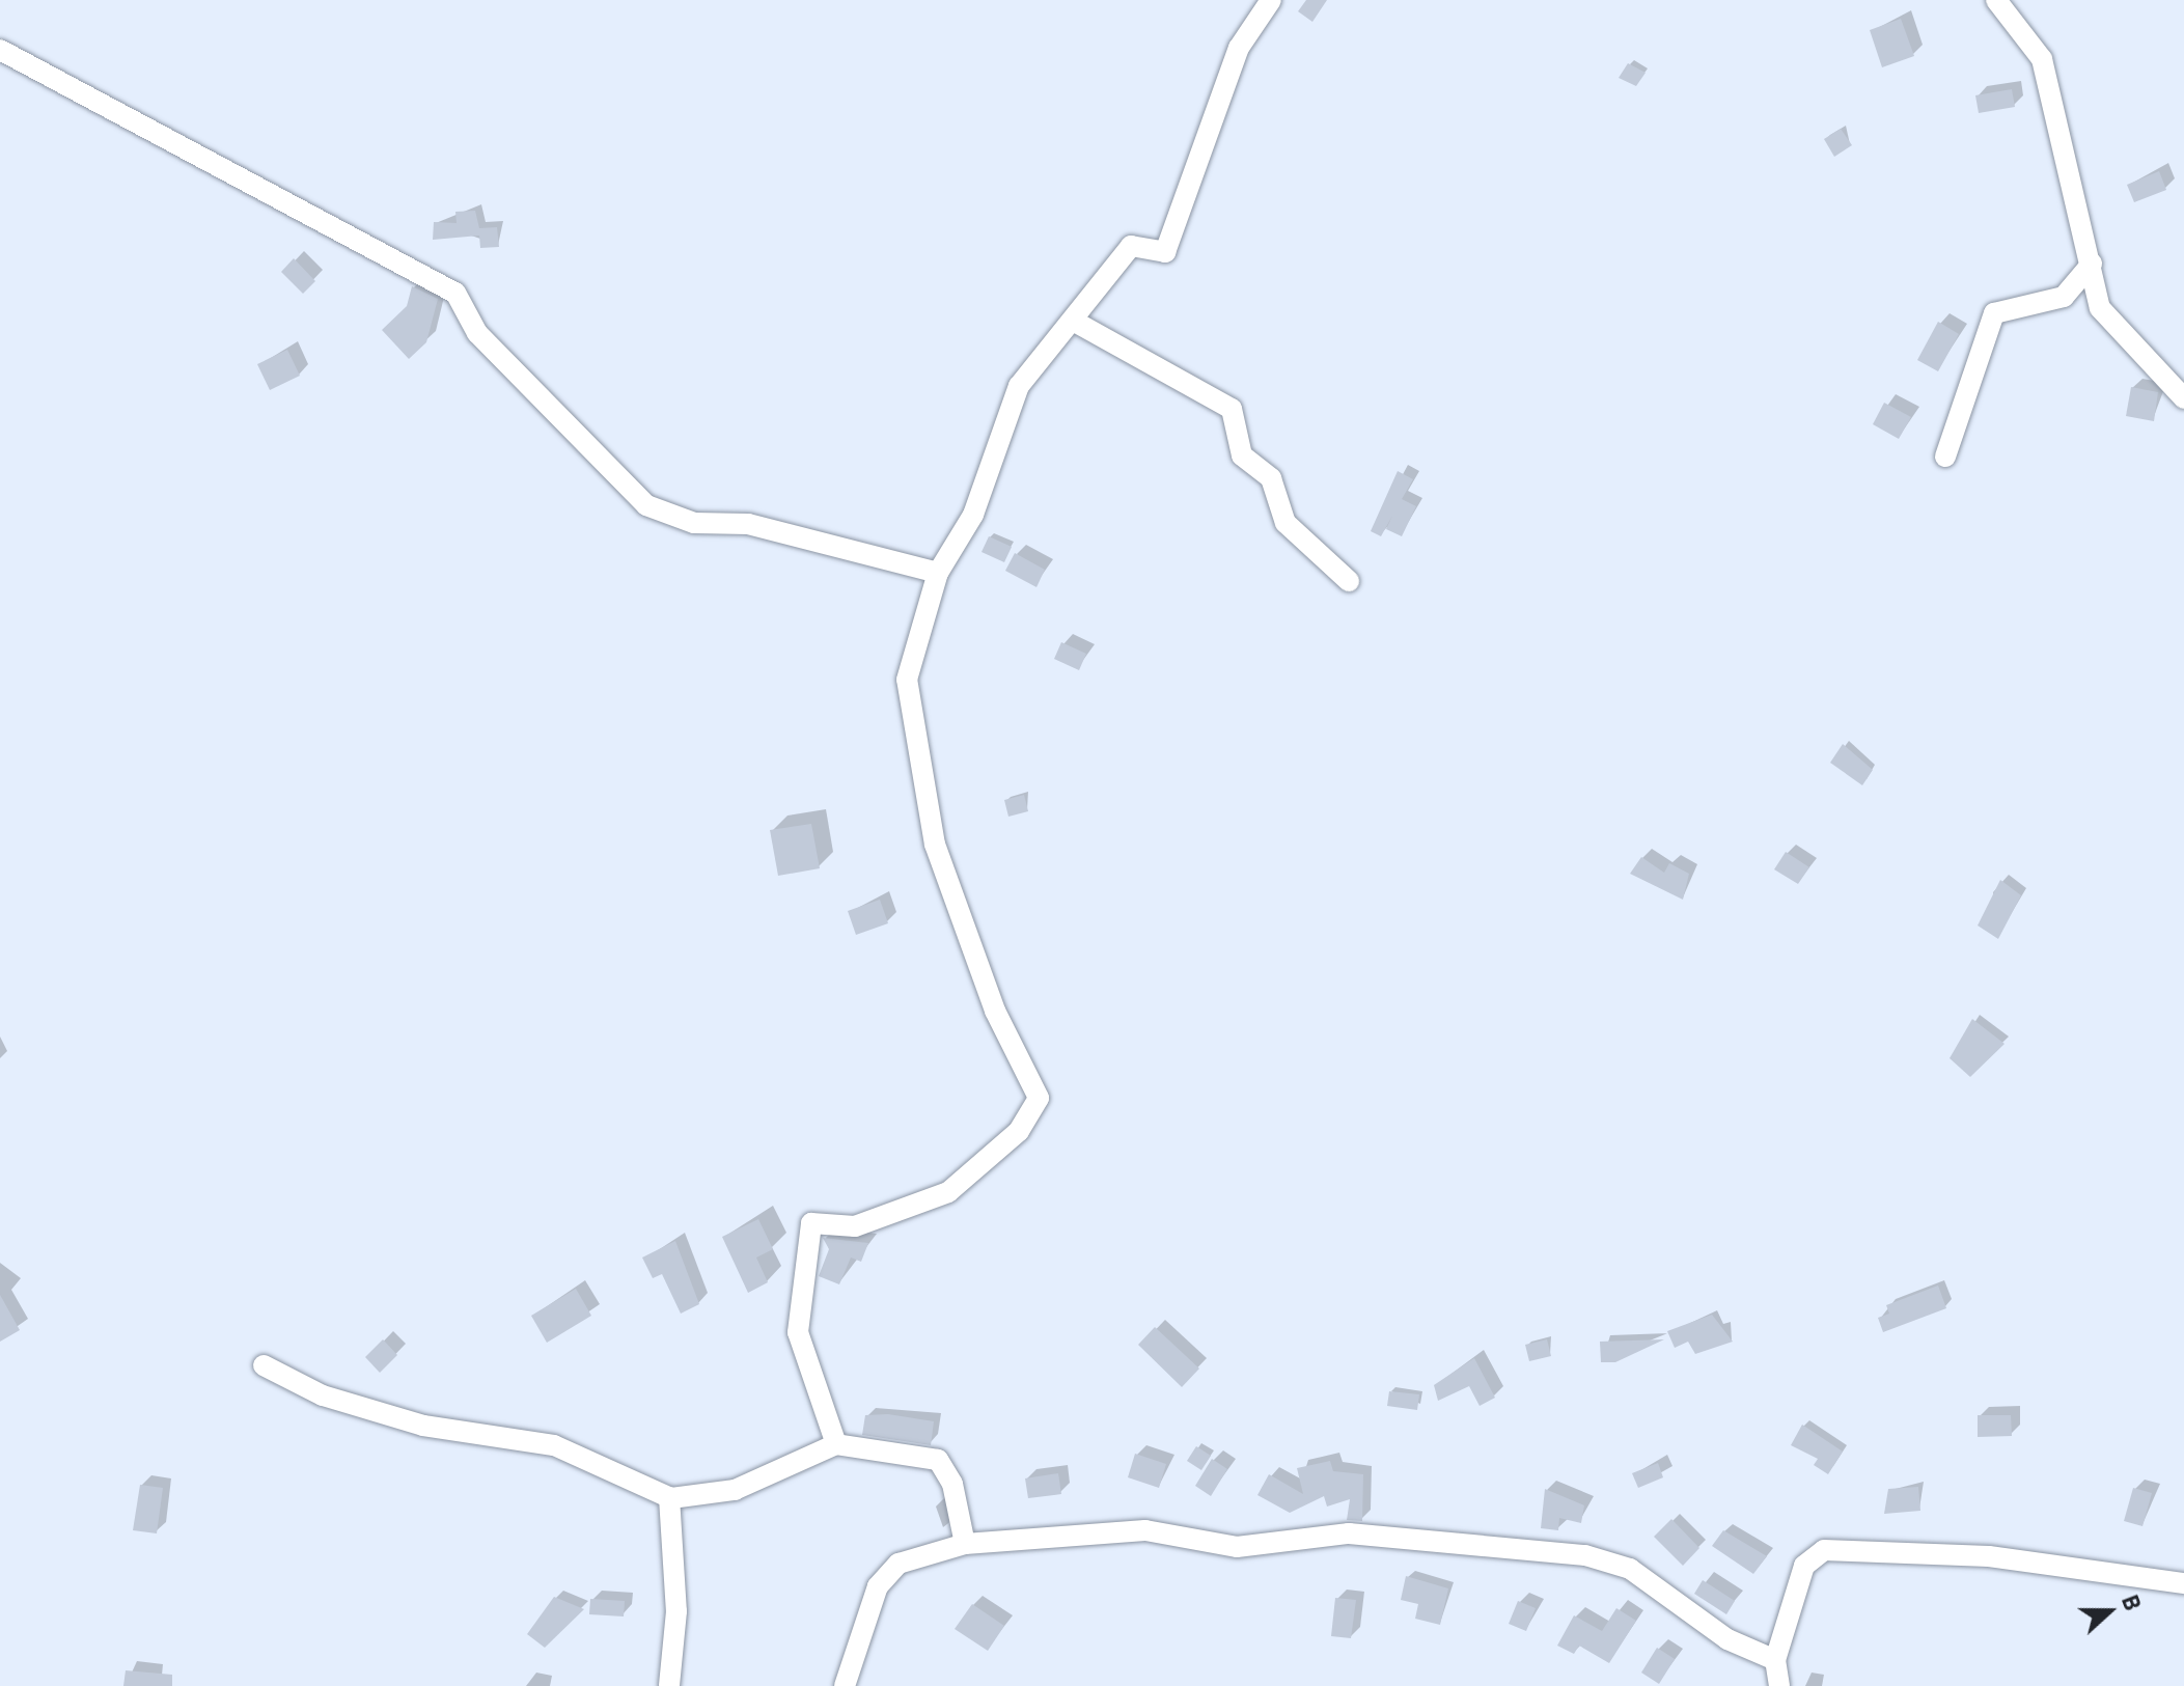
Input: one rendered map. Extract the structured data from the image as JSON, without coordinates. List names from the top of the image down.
{
  "north": "right"
}
